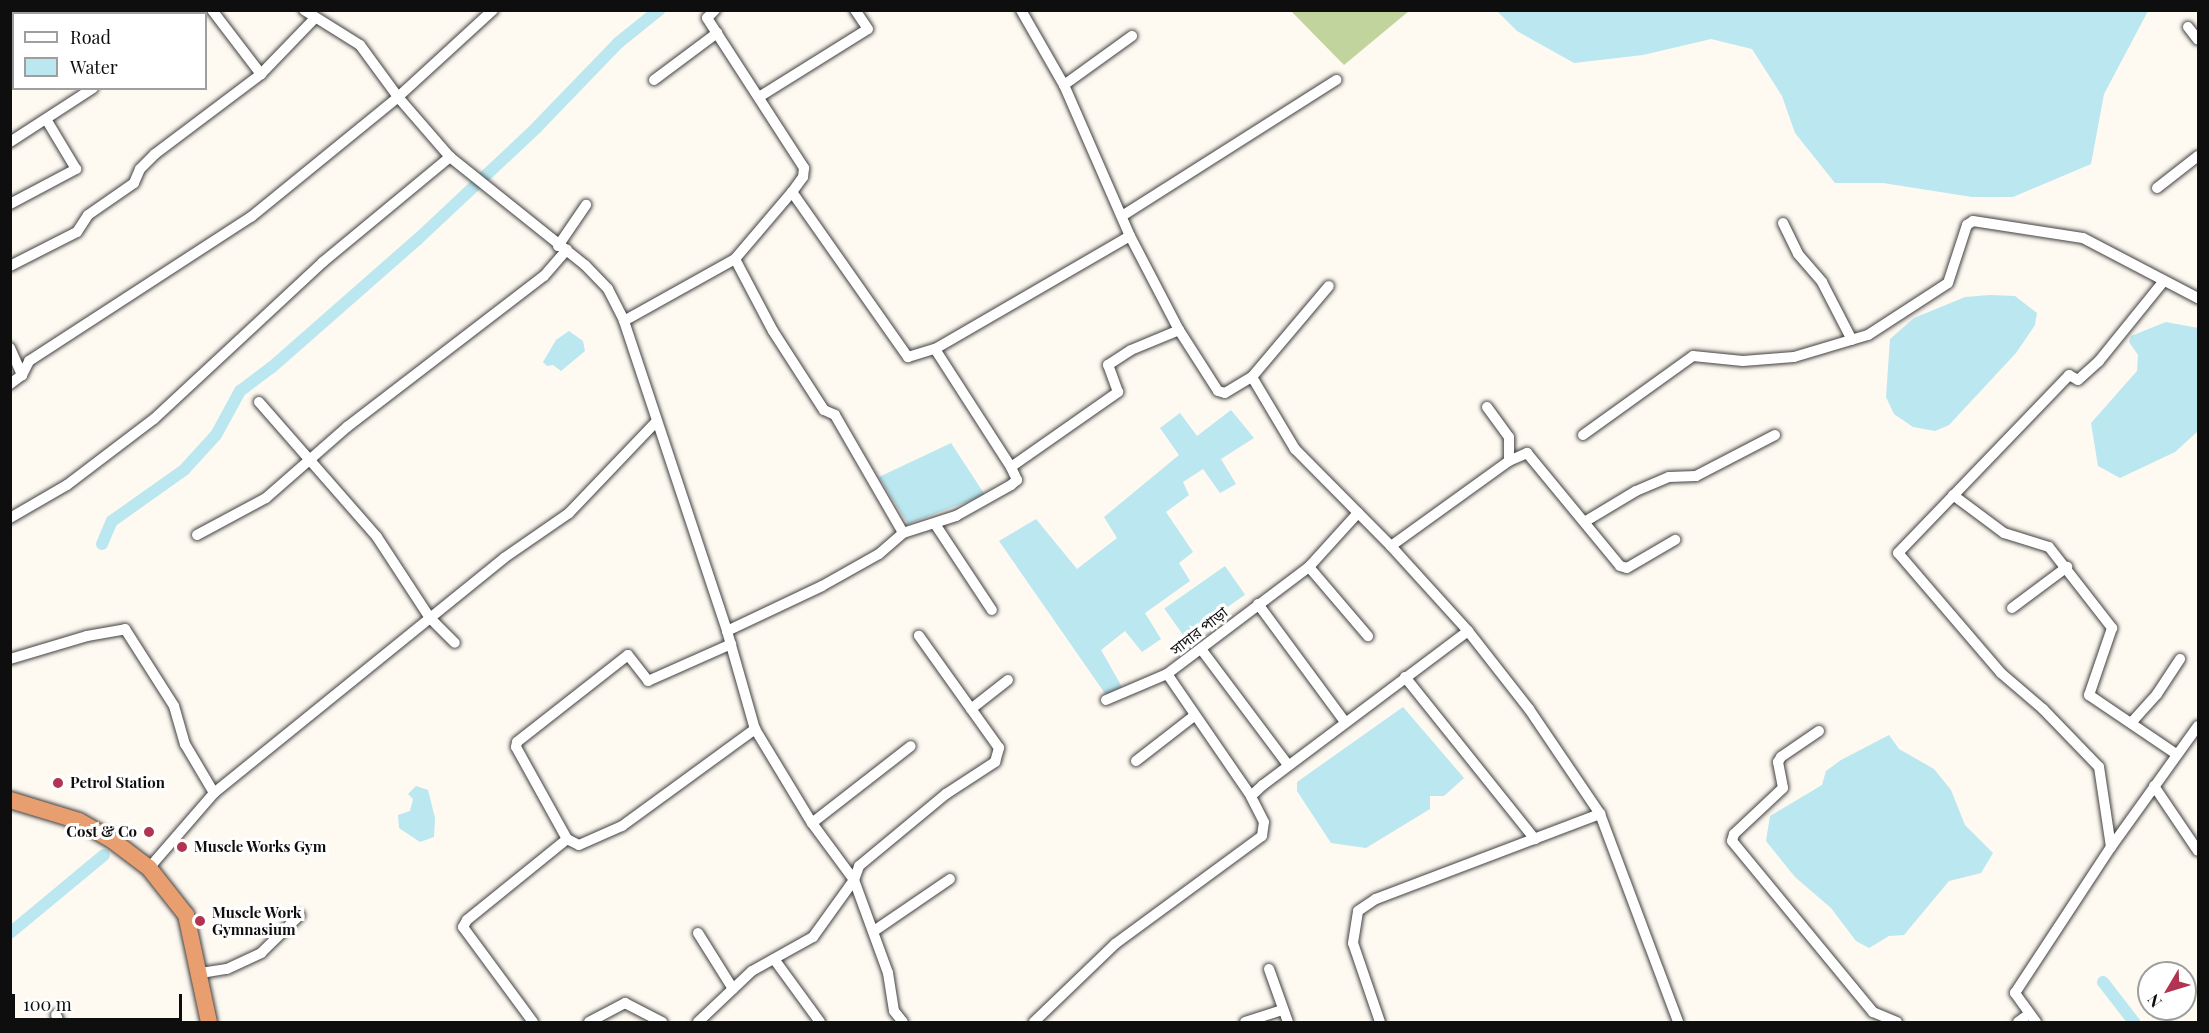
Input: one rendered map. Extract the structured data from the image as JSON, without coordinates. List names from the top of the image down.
{
  "streets": {
    "street": ["সাদার পাড়া"]
  },
  "places": [
    "Petrol Station",
    "Cost & Co",
    "Muscle Works Gym",
    "Muscle Work Gymnasium"
  ],
  "legend": ["Road", "Water"],
  "scale_bar": "100 m",
  "north": "bottom left"
}
